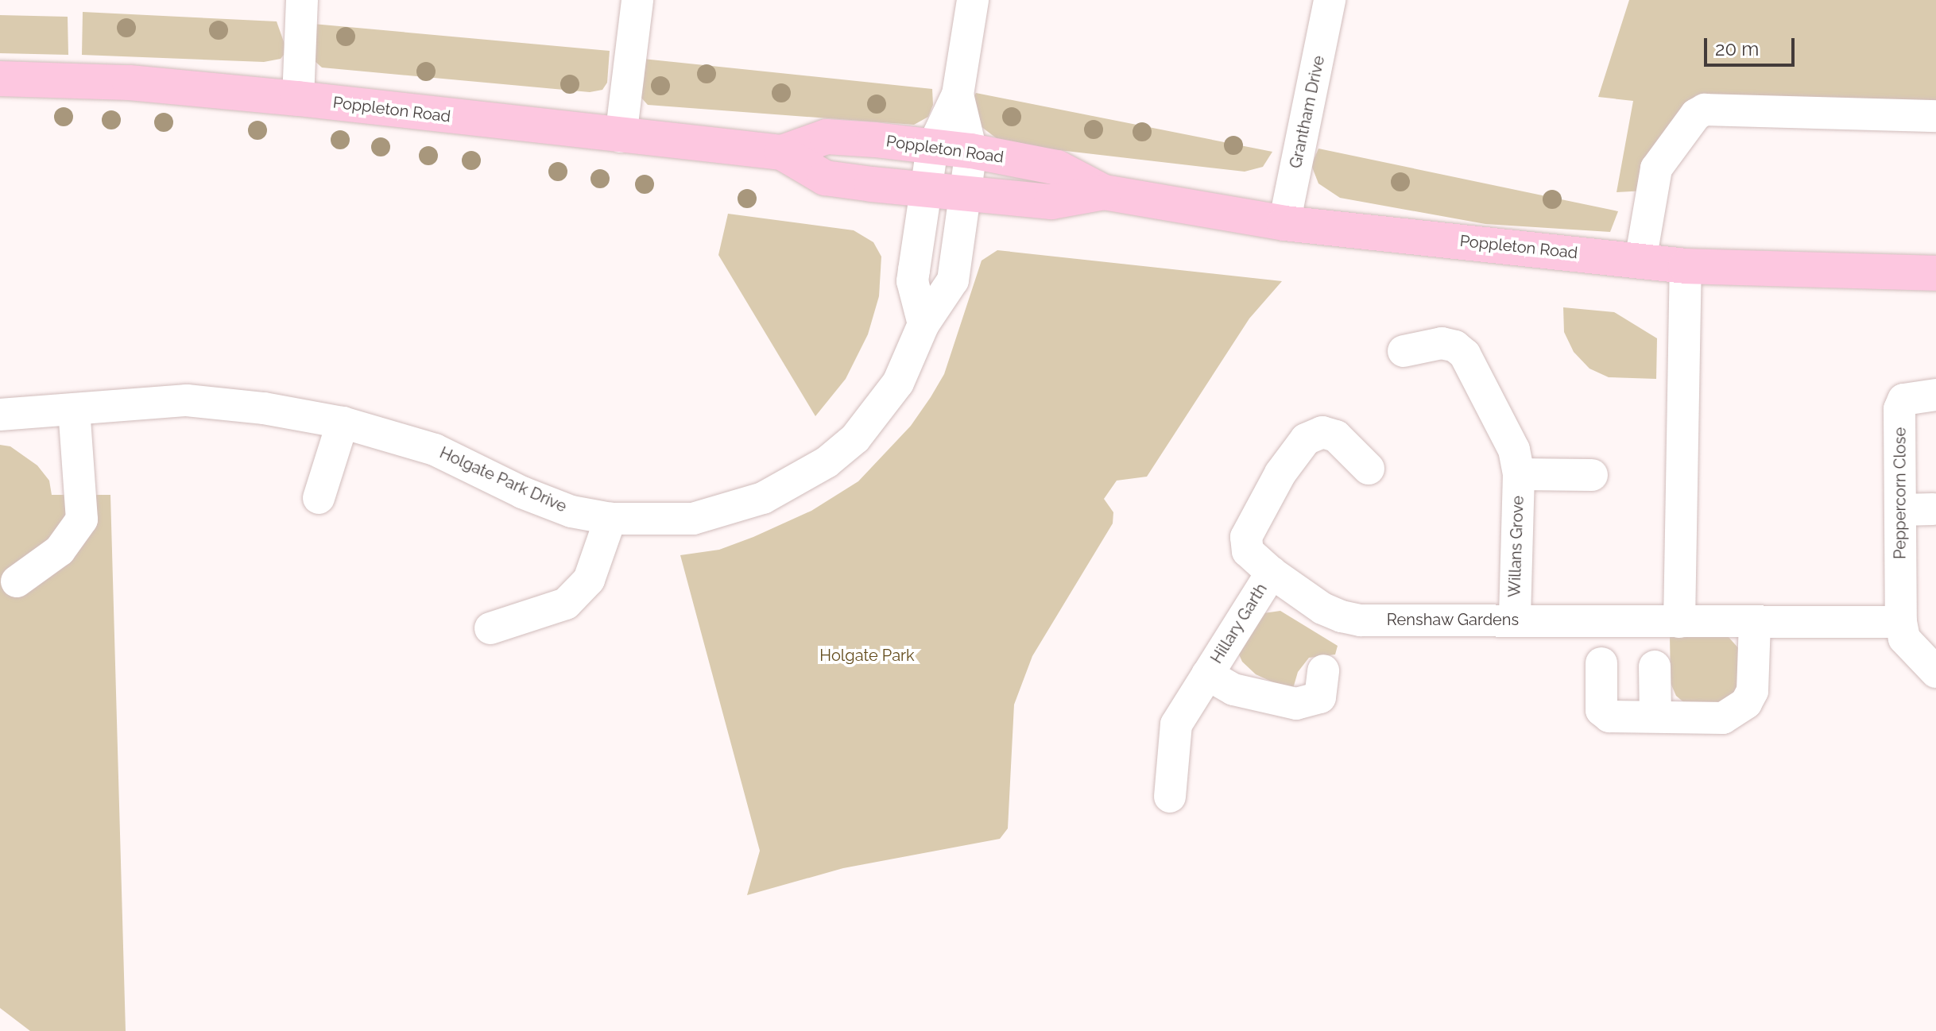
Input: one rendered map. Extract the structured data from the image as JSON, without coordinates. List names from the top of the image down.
{
  "streets": {
    "main road": ["Poppleton Road"],
    "street": [
      "Grantham Drive",
      "Holgate Park Drive",
      "Peppercorn Close",
      "Willans Grove",
      "Renshaw Gardens",
      "Hillary Garth"
    ]
  },
  "crossings": [
    ["Poppleton Road", "Grantham Drive"],
    ["Poppleton Road", "Holgate Park Drive"],
    ["Peppercorn Close", "Renshaw Gardens"],
    ["Willans Grove", "Renshaw Gardens"],
    ["Renshaw Gardens", "Hillary Garth"]
  ],
  "parks": ["Holgate Park"],
  "scale_bar": "20 m"
}
